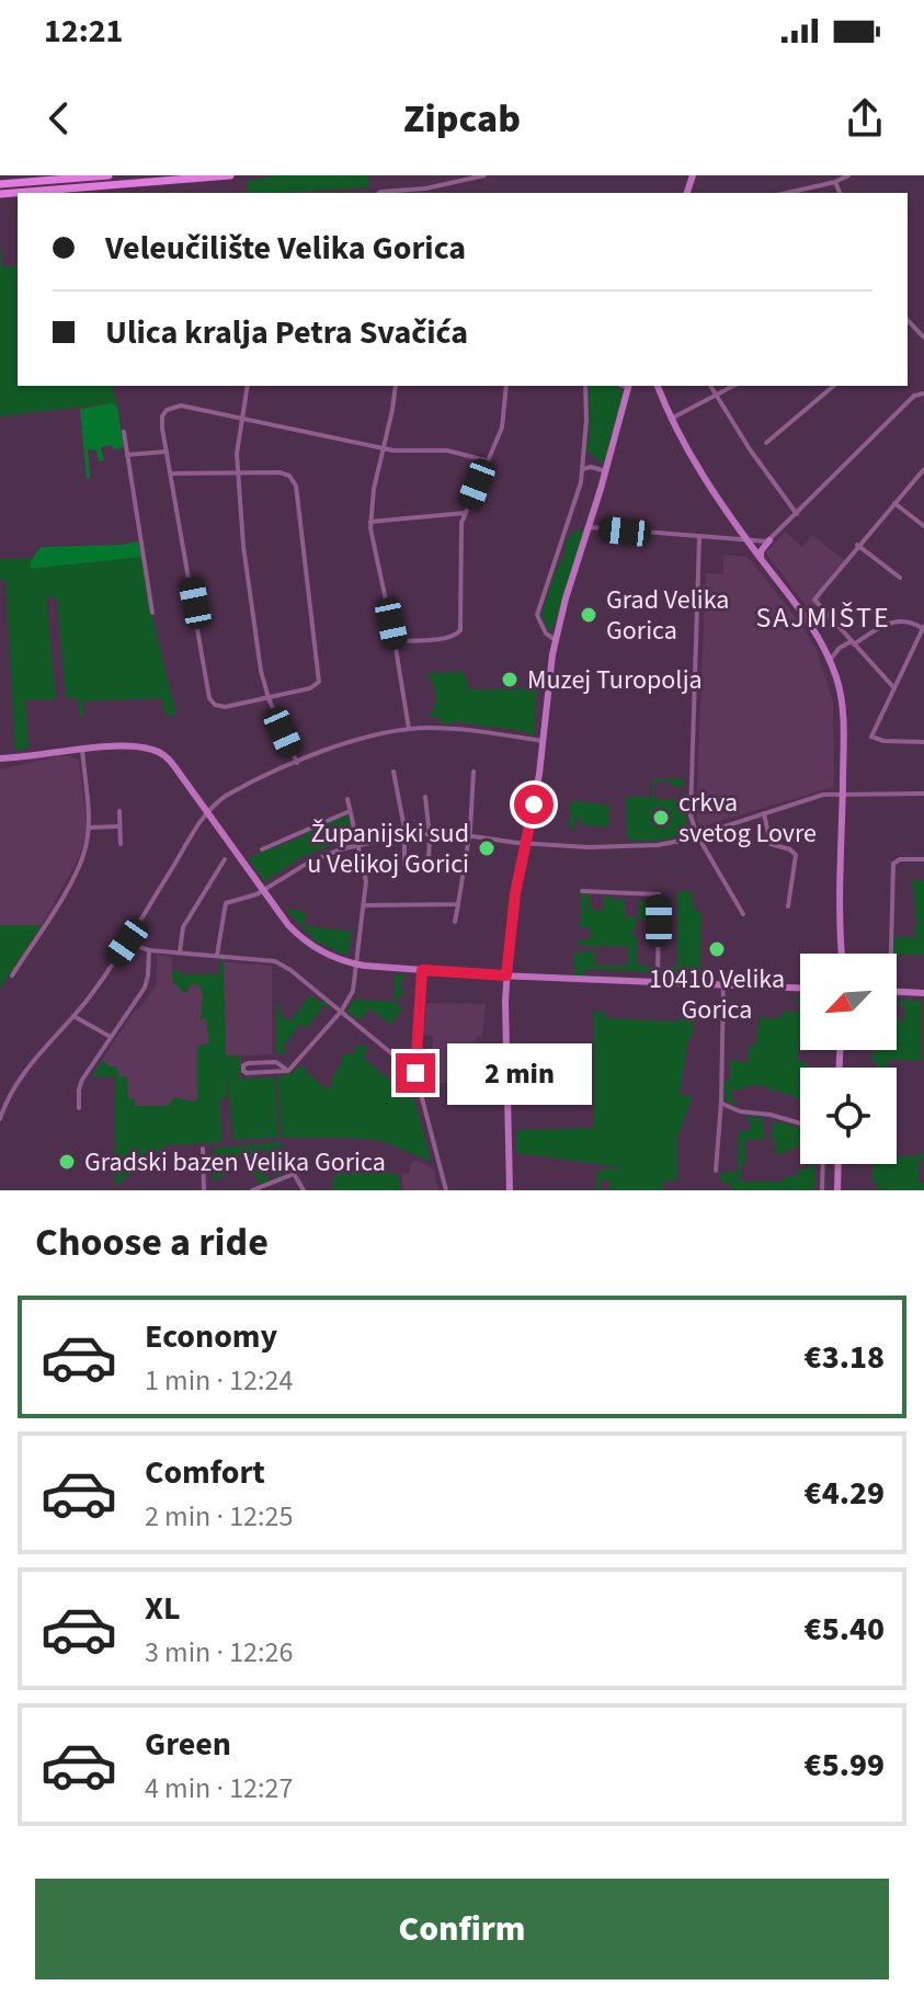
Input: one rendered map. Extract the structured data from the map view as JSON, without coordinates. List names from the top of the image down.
{
  "districts": ["SAJMIŠTE"],
  "places": [
    "Grad Velika Gorica",
    "Muzej Turopolja",
    "crkva svetog Lovre",
    "Županijski sud u Velikoj Gorici",
    "10410 Velika Gorica",
    "Gradski bazen Velika Gorica"
  ],
  "north": "bottom left",
  "page": {
    "status": "12:21",
    "header": "Zipcab",
    "banner": ["Veleučilište Velika Gorica", "Ulica kralja Petra Svačića"],
    "bubble": "2 min",
    "heading": "Choose a ride",
    "list": [
      {
        "name": "Economy",
        "note": "1 min · 12:24",
        "value": "€3.18"
      },
      {
        "name": "Comfort",
        "note": "2 min · 12:25",
        "value": "€4.29"
      },
      {
        "name": "XL",
        "note": "3 min · 12:26",
        "value": "€5.40"
      },
      {
        "name": "Green",
        "note": "4 min · 12:27",
        "value": "€5.99"
      }
    ],
    "buttons": "Confirm"
  }
}
